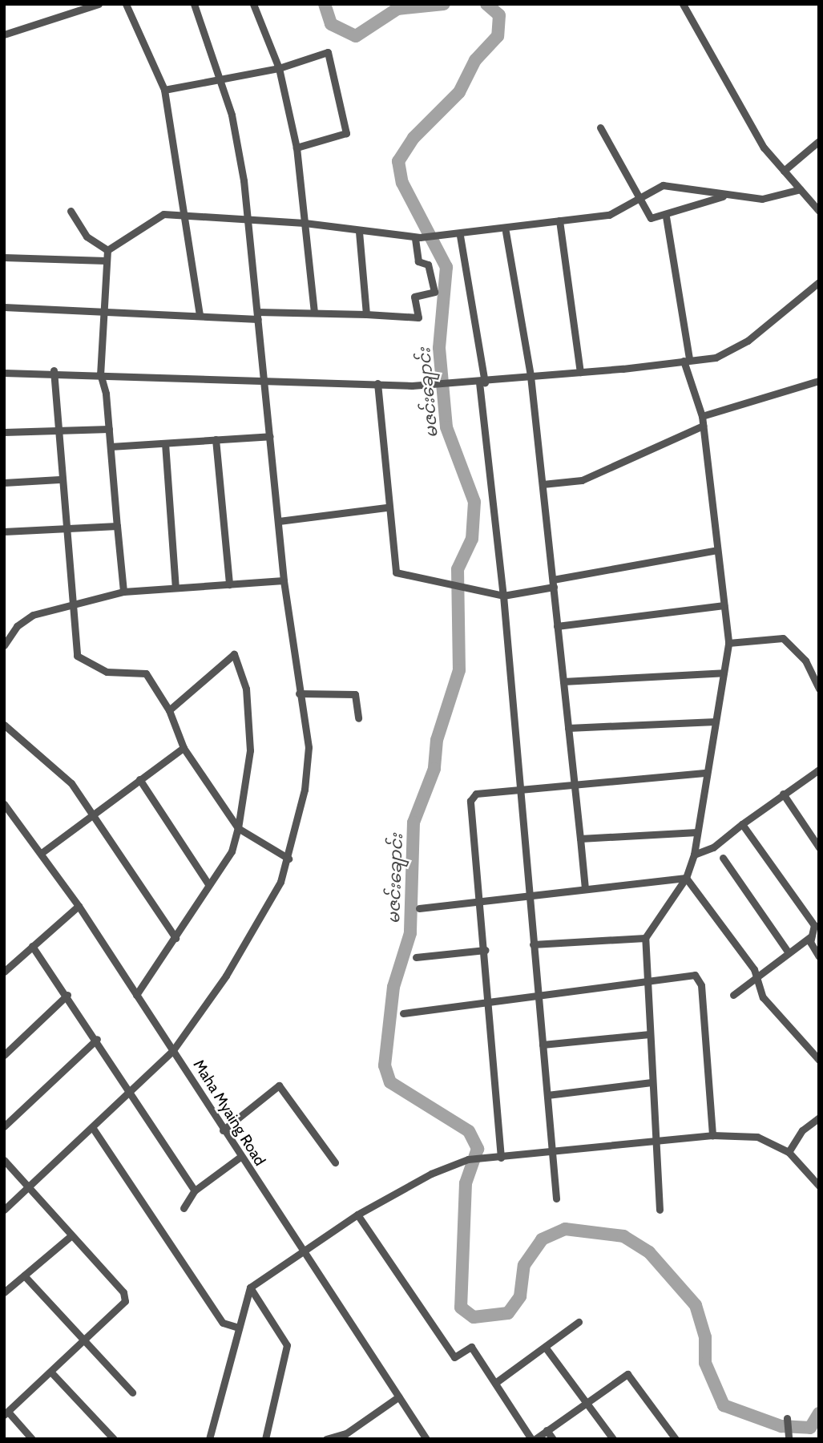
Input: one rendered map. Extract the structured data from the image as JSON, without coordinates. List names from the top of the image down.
{
  "streets": {
    "street": ["Maha Myaing Road"]
  },
  "water": ["မဇင်းချောင်း"]
}
